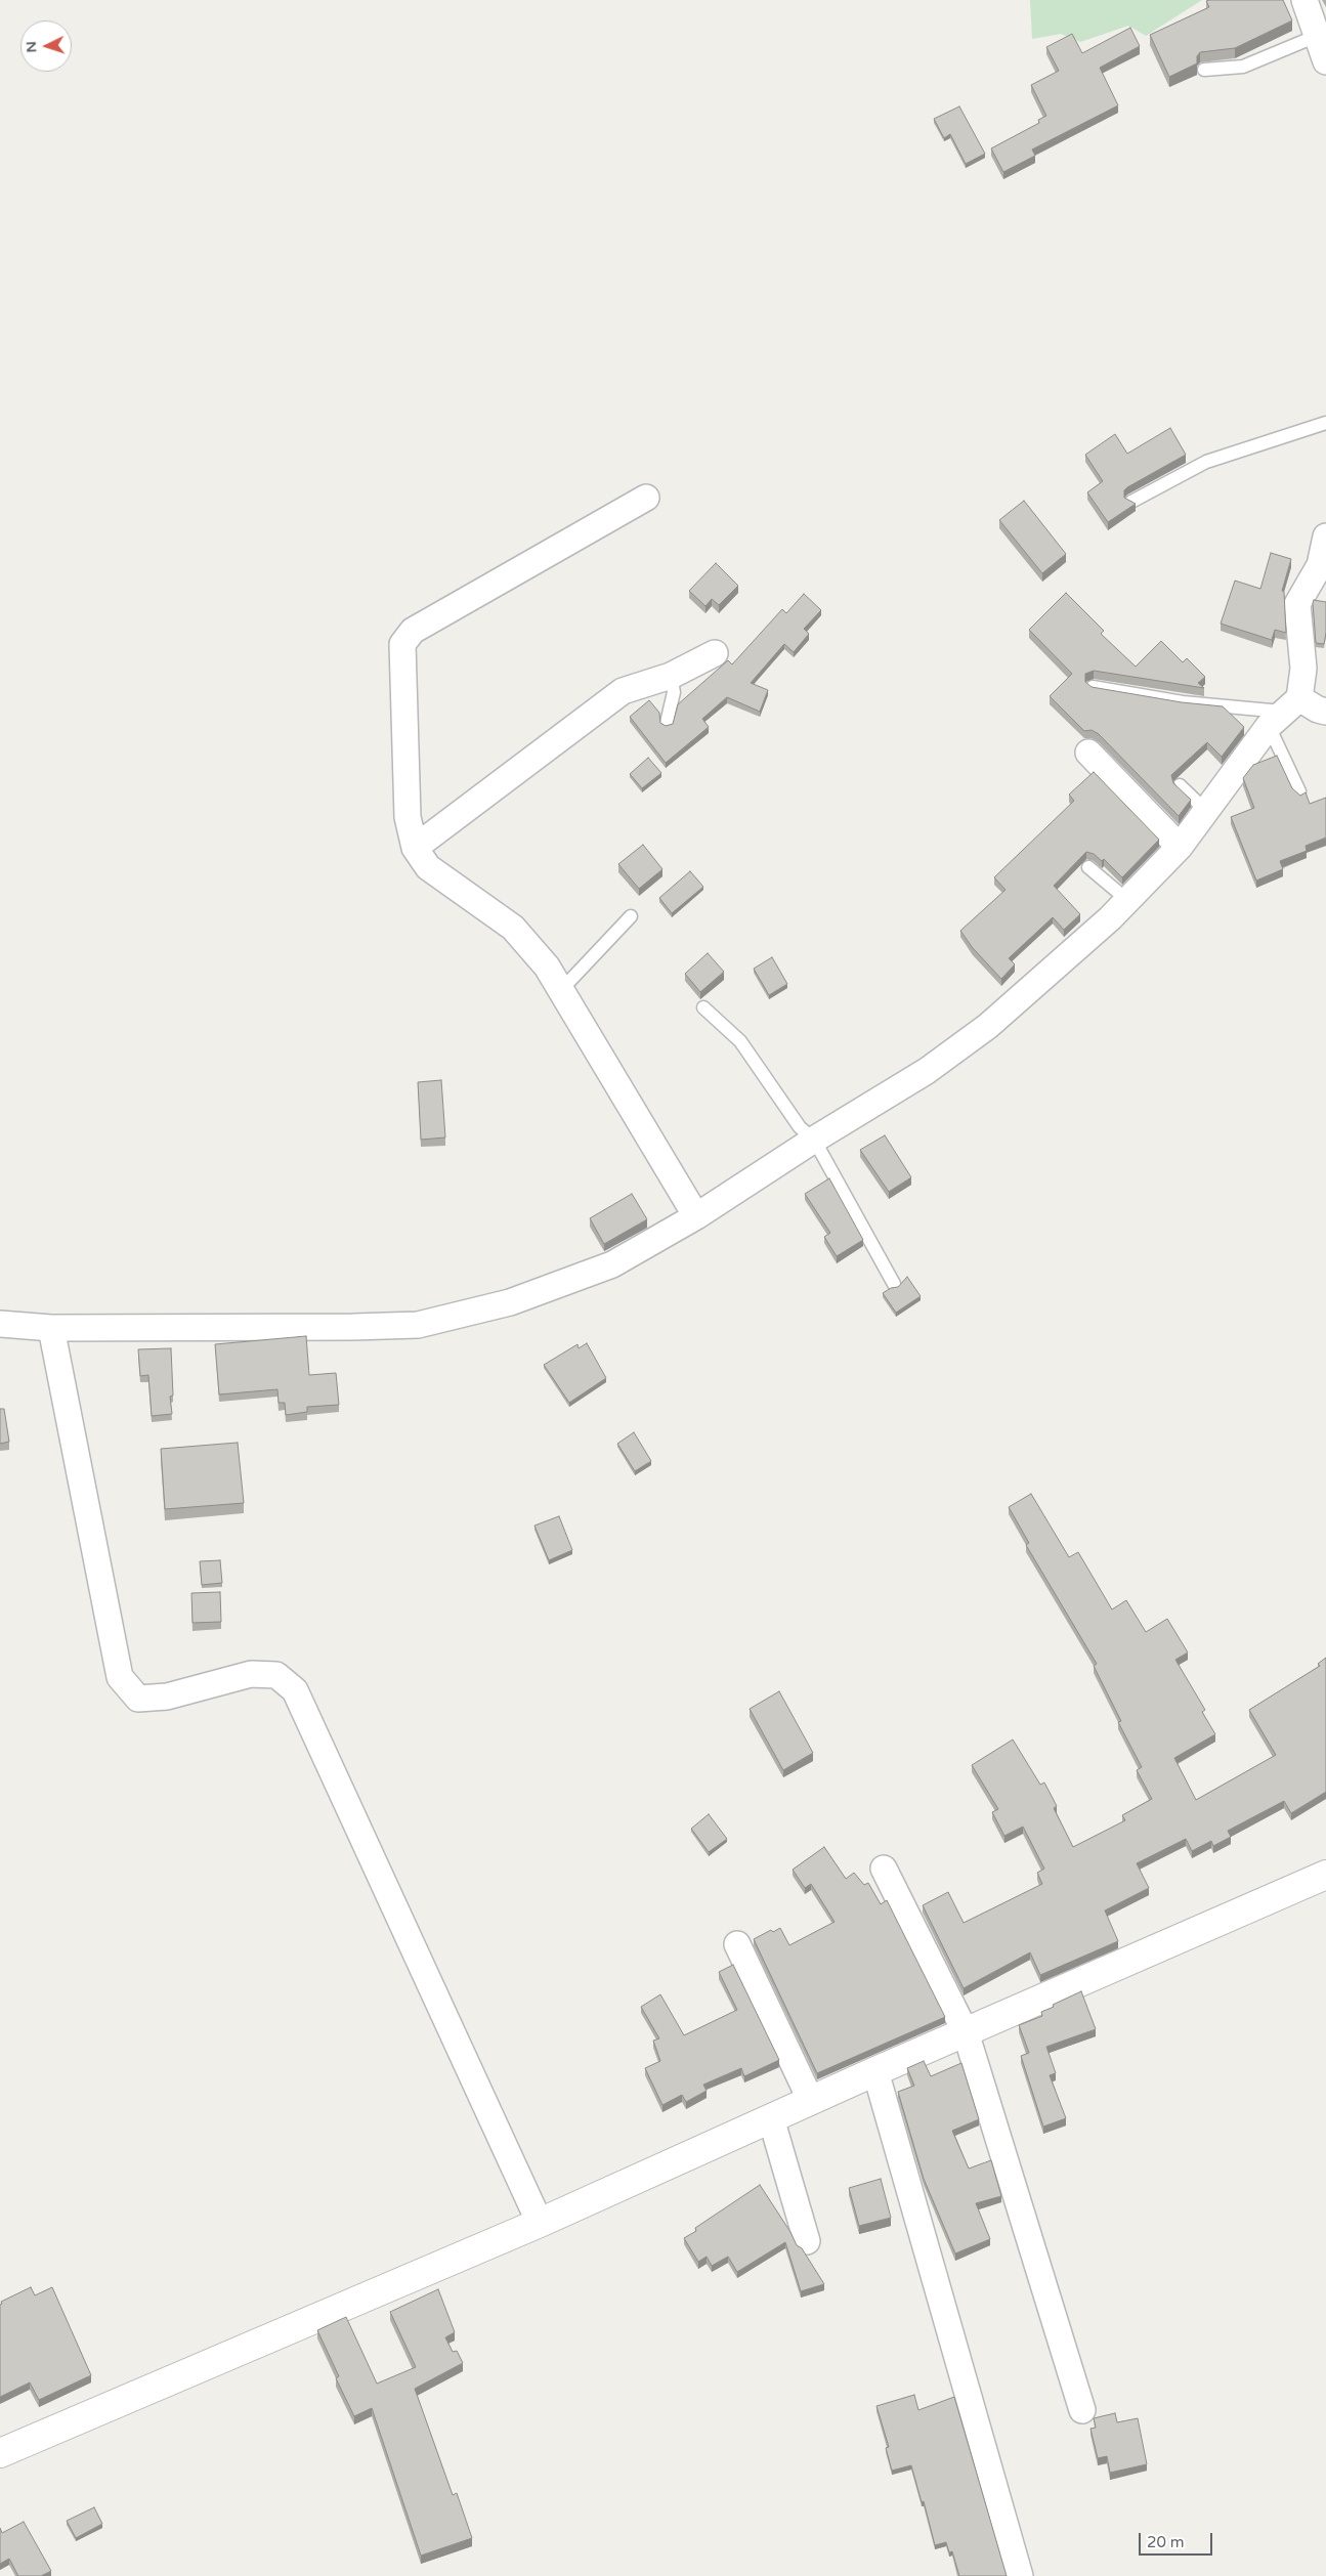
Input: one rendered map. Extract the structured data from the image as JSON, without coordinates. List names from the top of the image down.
{
  "scale_bar": "20 m",
  "north": "left"
}
